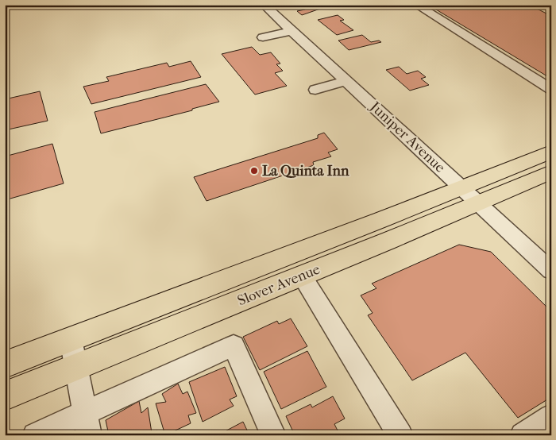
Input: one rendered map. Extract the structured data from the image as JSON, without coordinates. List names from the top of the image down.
{
  "streets": {
    "main road": ["Slover Avenue"],
    "street": ["Juniper Avenue"]
  },
  "crossings": [
    ["Juniper Avenue", "Slover Avenue"]
  ],
  "places": ["La Quinta Inn"]
}
